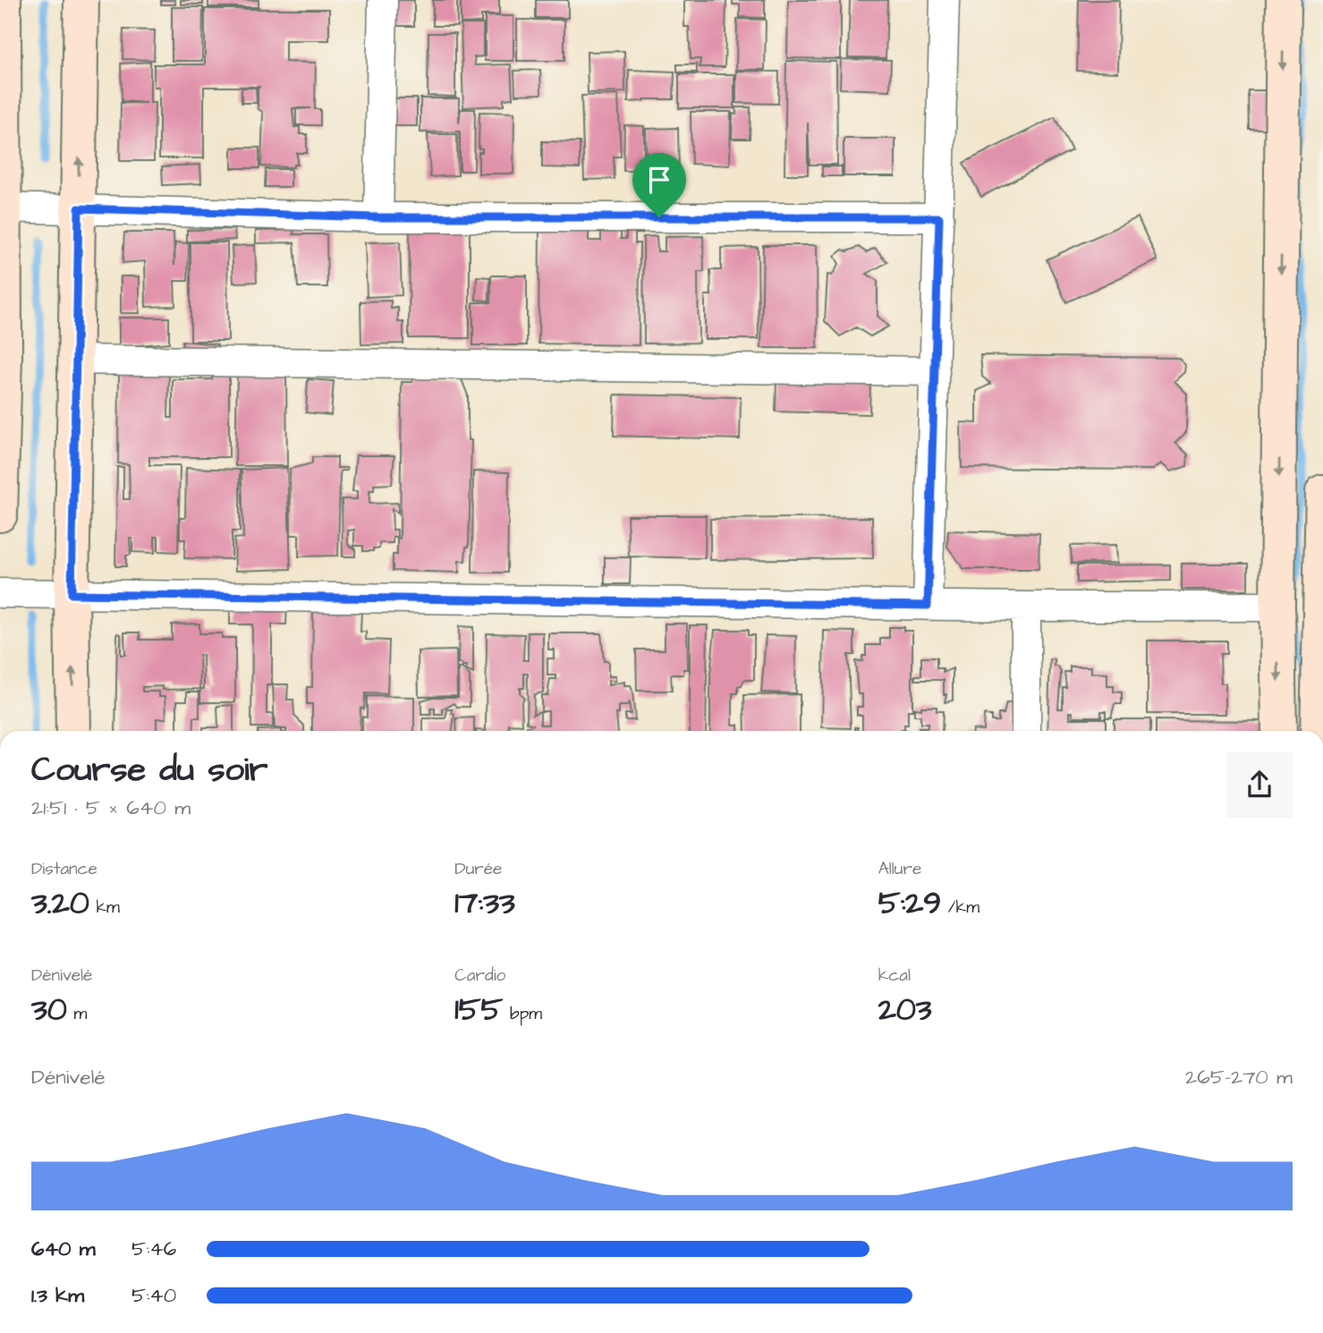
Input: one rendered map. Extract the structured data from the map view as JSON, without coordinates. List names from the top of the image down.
{
  "page": {
    "heading": ["Course du soir", "21:51 · 5 × 640 m"],
    "stats": [
      ["Distance", "3.20 km"],
      ["Durée", "17:33"],
      ["Allure", "5:29 /km"],
      ["Dénivelé", "30 m"],
      ["Cardio", "155 bpm"],
      ["kcal", "203"]
    ],
    "chart": ["Dénivelé", "265–270 m"],
    "list": [
      {
        "name": "640 m",
        "note": "5:46"
      },
      {
        "name": "1.3 km",
        "note": "5:40"
      }
    ]
  }
}
